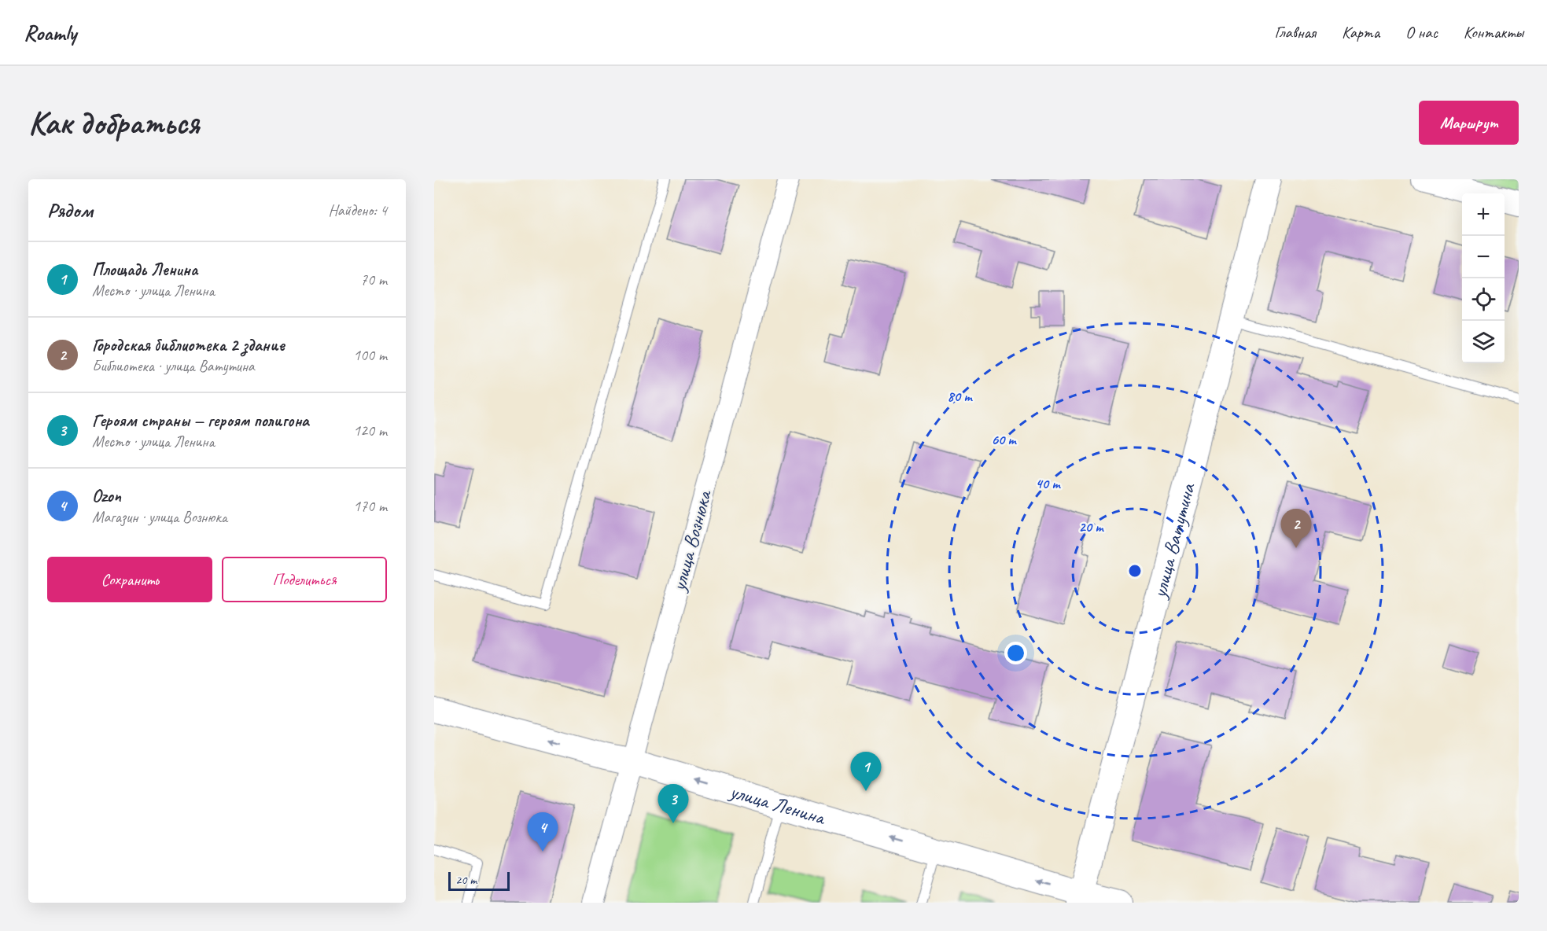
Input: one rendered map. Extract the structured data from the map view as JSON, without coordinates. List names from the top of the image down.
{
  "streets": {
    "street": ["улица Вознюка", "улица Ватутина", "улица Ленина"]
  },
  "crossings": [
    ["улица Вознюка", "улица Ленина"],
    ["улица Ватутина", "улица Ленина"]
  ],
  "one_way": ["улица Ленина"],
  "scale_bar": "20 m",
  "page": {
    "header": "Roamly",
    "nav": [
      "Главная",
      "Карта",
      "О нас",
      "Контакты"
    ],
    "buttons": [
      "Маршрут",
      ["Сохранить", "Поделиться"]
    ],
    "title": "Как добраться",
    "heading": ["Рядом", "Найдено: 4"],
    "map_buttons": ["+", "−"],
    "list": [
      {
        "mark": "1",
        "name": "Площадь Ленина",
        "note": "Место · улица Ленина",
        "value": "70 m"
      },
      {
        "mark": "2",
        "name": "Городская библиотека 2 здание",
        "note": "Библиотека · улица Ватутина",
        "value": "100 m"
      },
      {
        "mark": "3",
        "name": "Героям страны — героям полигона",
        "note": "Место · улица Ленина",
        "value": "120 m"
      },
      {
        "mark": "4",
        "name": "Ozon",
        "note": "Магазин · улица Вознюка",
        "value": "170 m"
      }
    ],
    "pins": [
      "2",
      "1",
      "3",
      "4"
    ],
    "scale": "20 m"
  },
  "rings": [
    "80 m",
    "60 m",
    "40 m",
    "20 m"
  ]
}
